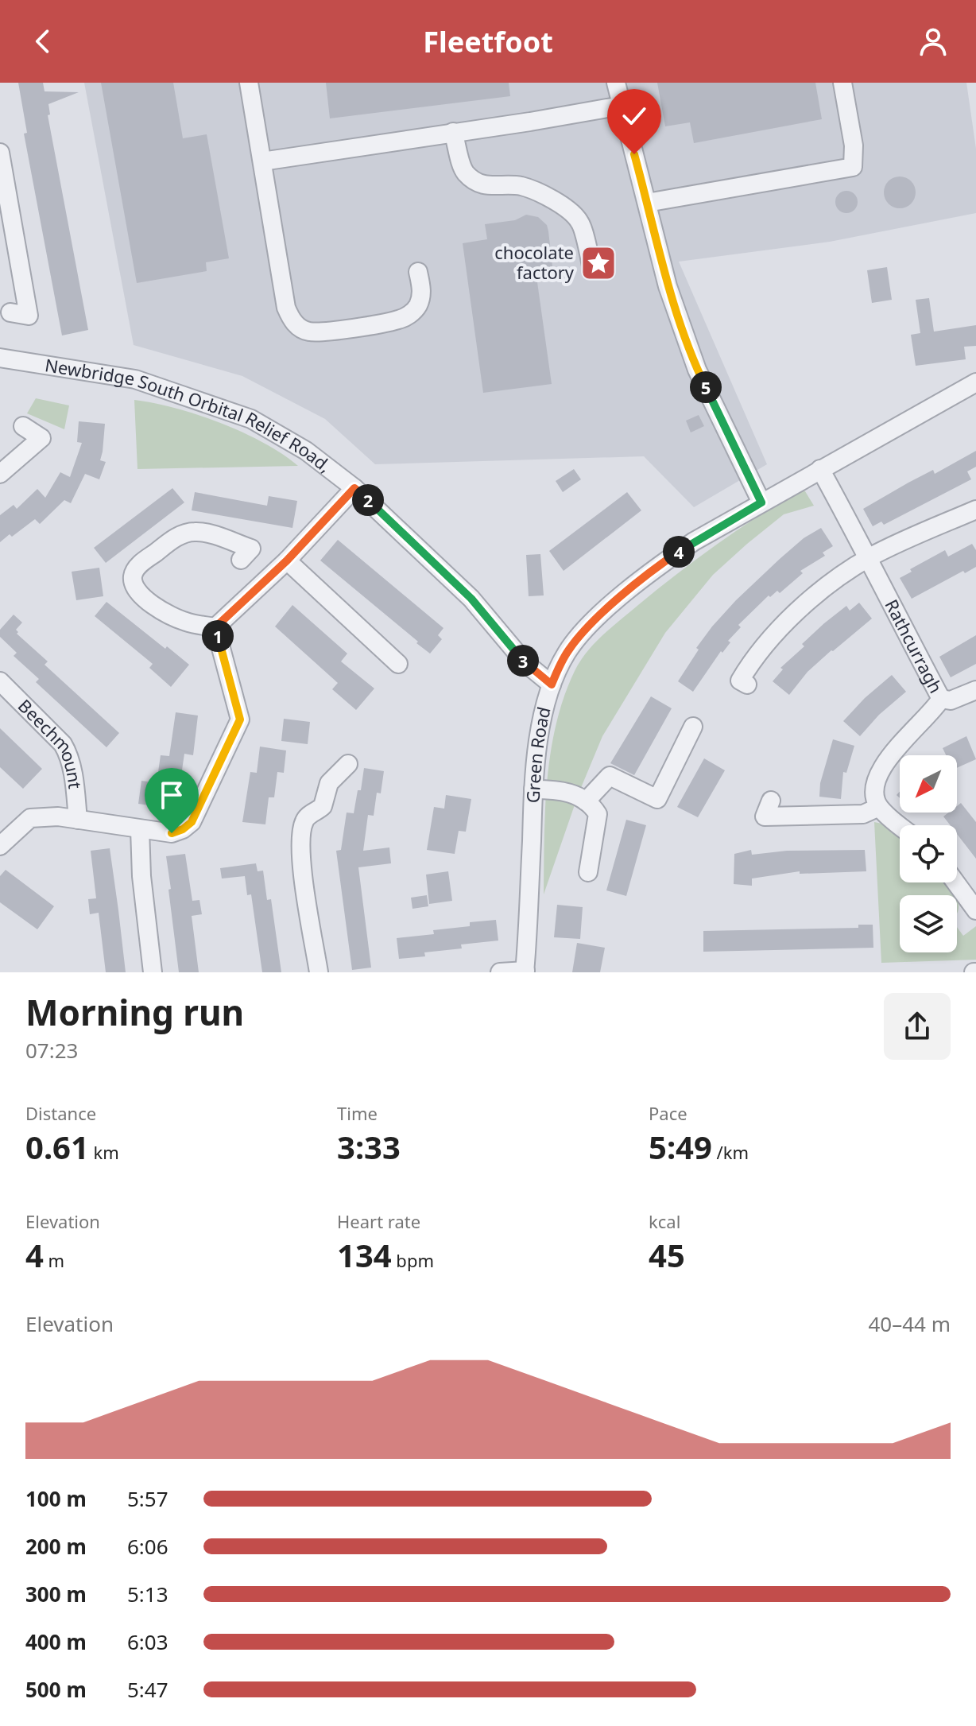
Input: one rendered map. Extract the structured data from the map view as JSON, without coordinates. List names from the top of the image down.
{
  "streets": {
    "street": [
      "Newbridge South Orbital Relief Road,",
      "Rathcurragh",
      "Beechmount",
      "Green Road"
    ]
  },
  "crossings": [
    ["Newbridge South Orbital Relief Road,", "Green Road"],
    ["Rathcurragh", "Green Road"]
  ],
  "places": {
    "place": ["chocolate factory"]
  },
  "north": "bottom left",
  "page": {
    "header": "Fleetfoot",
    "pins": [
      "5",
      "2",
      "4",
      "1",
      "3"
    ],
    "heading": ["Morning run", "07:23"],
    "stats": [
      ["Distance", "0.61 km"],
      ["Time", "3:33"],
      ["Pace", "5:49 /km"],
      ["Elevation", "4 m"],
      ["Heart rate", "134 bpm"],
      ["kcal", "45"]
    ],
    "chart": ["Elevation", "40–44 m"],
    "list": [
      {
        "name": "100 m",
        "note": "5:57"
      },
      {
        "name": "200 m",
        "note": "6:06"
      },
      {
        "name": "300 m",
        "note": "5:13"
      },
      {
        "name": "400 m",
        "note": "6:03"
      },
      {
        "name": "500 m",
        "note": "5:47"
      }
    ]
  }
}
